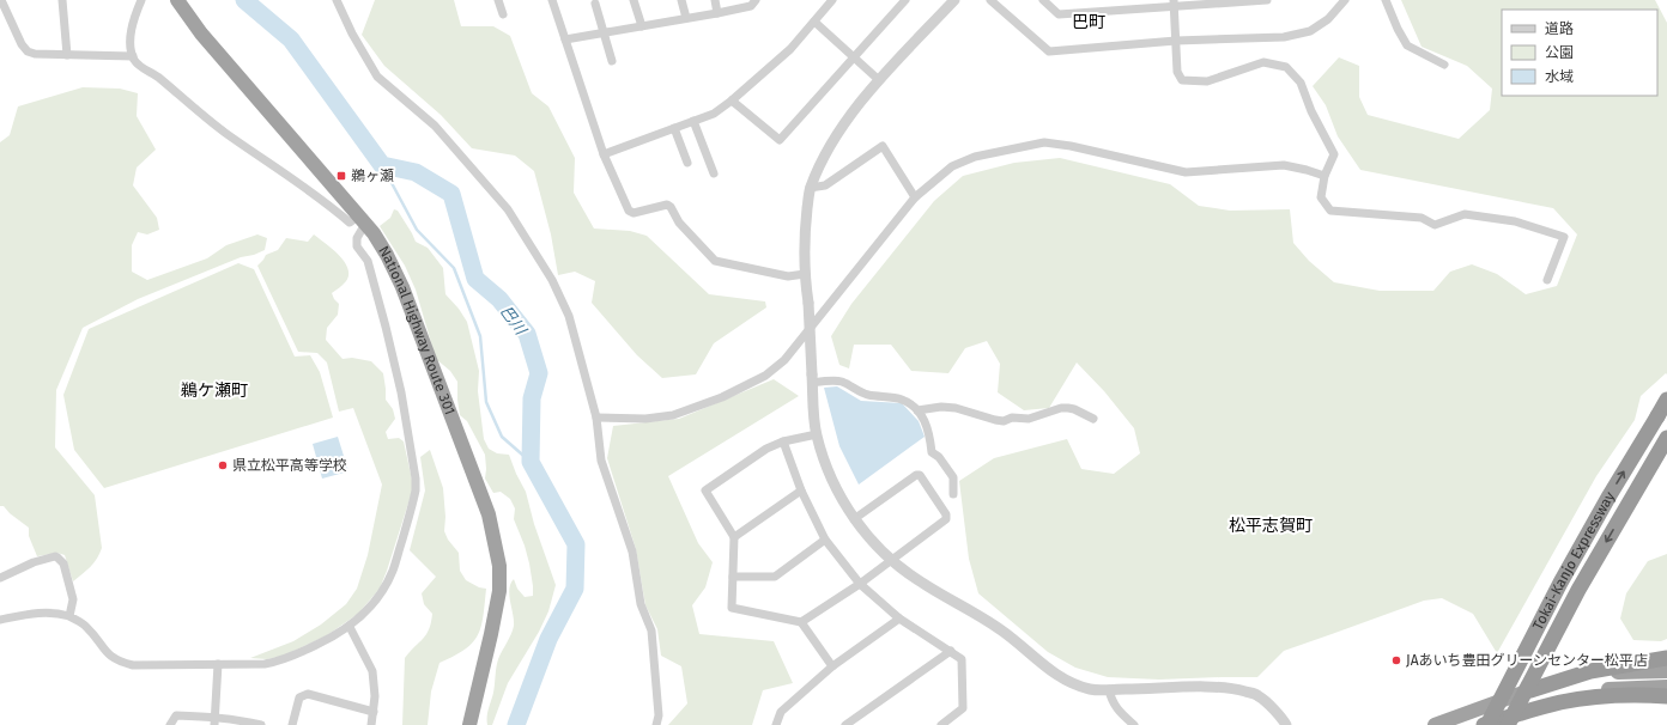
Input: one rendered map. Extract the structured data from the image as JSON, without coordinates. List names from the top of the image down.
{
  "streets": {
    "highway": ["National Highway Route 301", "Tokai-Kanjo Expressway"]
  },
  "districts": ["巴町", "鵜ケ瀬町", "松平志賀町"],
  "water": ["巴川"],
  "places": {
    "transit": ["鵜ヶ瀬"],
    "other": ["県立松平高等学校", "JAあいち豊田グリーンセンター松平店"]
  },
  "legend": ["道路", "公園", "水域"]
}
